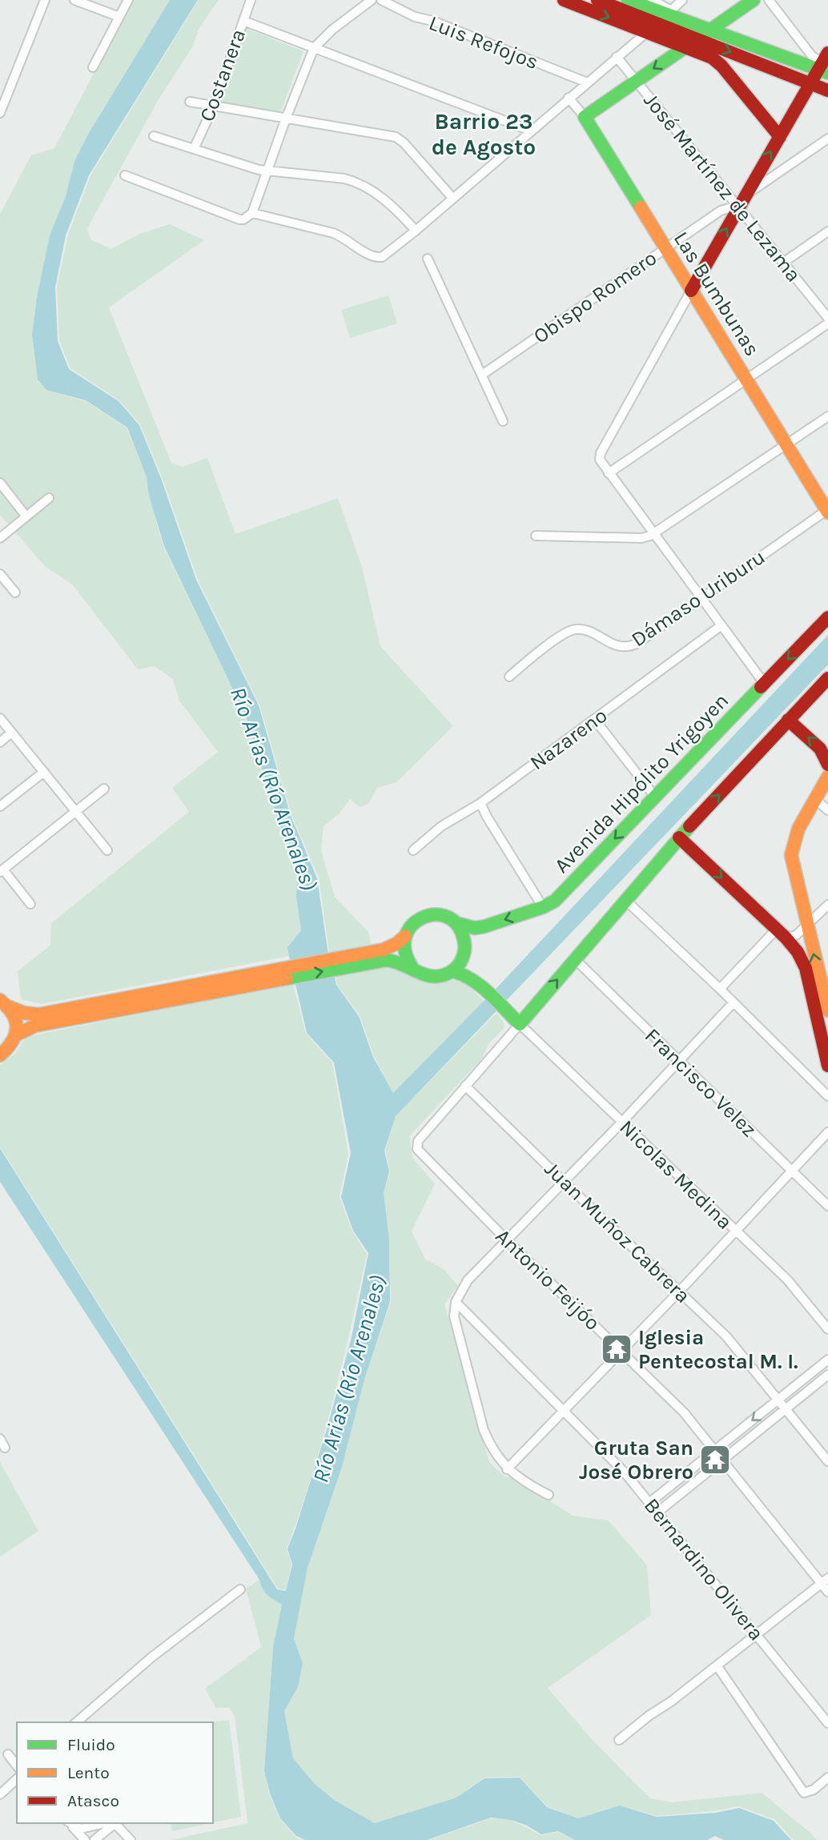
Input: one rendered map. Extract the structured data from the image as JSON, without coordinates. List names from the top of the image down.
{
  "streets": {
    "main road": ["Las Bumbunas", "Avenida Hipólito Yrigoyen"],
    "street": [
      "Luis Refojos",
      "Costanera",
      "José Martínez de Lezama",
      "Obispo Romero",
      "Dámaso Uriburu",
      "Nazareno",
      "Francisco Velez",
      "Nicolas Medina",
      "Juan Muñoz Cabrera",
      "Antonio Feijóo",
      "Bernardino Olivera"
    ]
  },
  "crossings": [
    ["José Martínez de Lezama", "Obispo Romero"],
    ["Las Bumbunas", "Obispo Romero"],
    ["Las Bumbunas", "Dámaso Uriburu"],
    ["Juan Muñoz Cabrera", "Antonio Feijóo"]
  ],
  "districts": ["Barrio 23 de Agosto"],
  "water": ["Río Arias (Río Arenales)"],
  "places": {
    "temple": ["Iglesia Pentecostal M. I.", "Gruta San José Obrero"]
  },
  "legend": ["Fluido", "Lento", "Atasco"]
}
